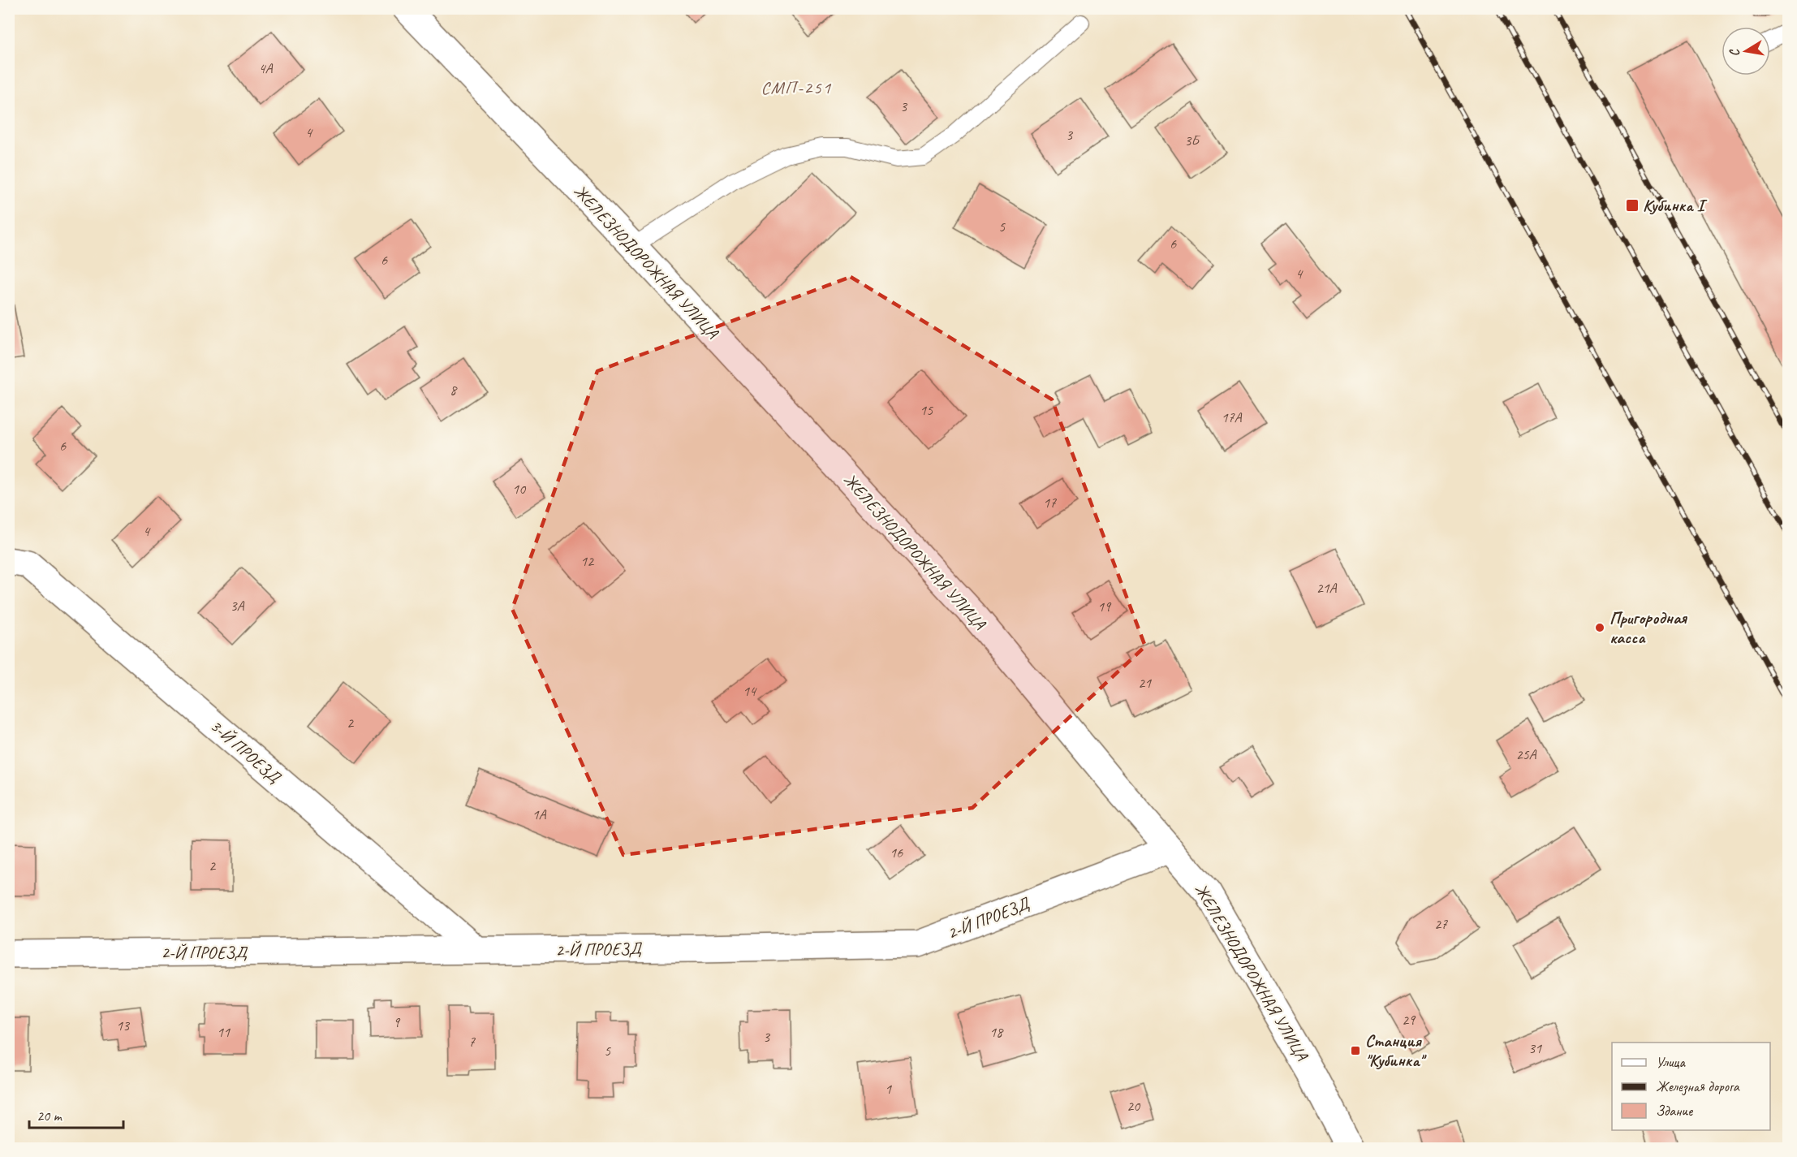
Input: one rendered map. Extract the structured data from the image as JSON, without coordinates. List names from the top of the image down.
{
  "streets": {
    "street": ["ЖЕЛЕЗНОДОРОЖНАЯ УЛИЦА", "3-Й ПРОЕЗД", "2-Й ПРОЕЗД"]
  },
  "crossings": [
    ["ЖЕЛЕЗНОДОРОЖНАЯ УЛИЦА", "2-Й ПРОЕЗД"],
    ["3-Й ПРОЕЗД", "2-Й ПРОЕЗД"]
  ],
  "districts": ["СМП-251"],
  "places": {
    "transit": ["Кубинка I", "Станция \"Кубинка\""],
    "other": ["Пригородная касса"]
  },
  "house_numbers": [
    "4А",
    "3",
    "4",
    "3",
    "3Б",
    "5",
    "6",
    "6",
    "4",
    "8",
    "15",
    "17А",
    "6",
    "10",
    "17",
    "4",
    "12",
    "21А",
    "3А",
    "19",
    "21",
    "14",
    "2",
    "25А",
    "1А",
    "16",
    "2",
    "27",
    "29",
    "9",
    "13",
    "11",
    "18",
    "3",
    "7",
    "31",
    "5",
    "1",
    "20"
  ],
  "legend": ["Улица", "Железная дорога", "Здание"],
  "scale_bar": "20 m",
  "north": "left"
}
